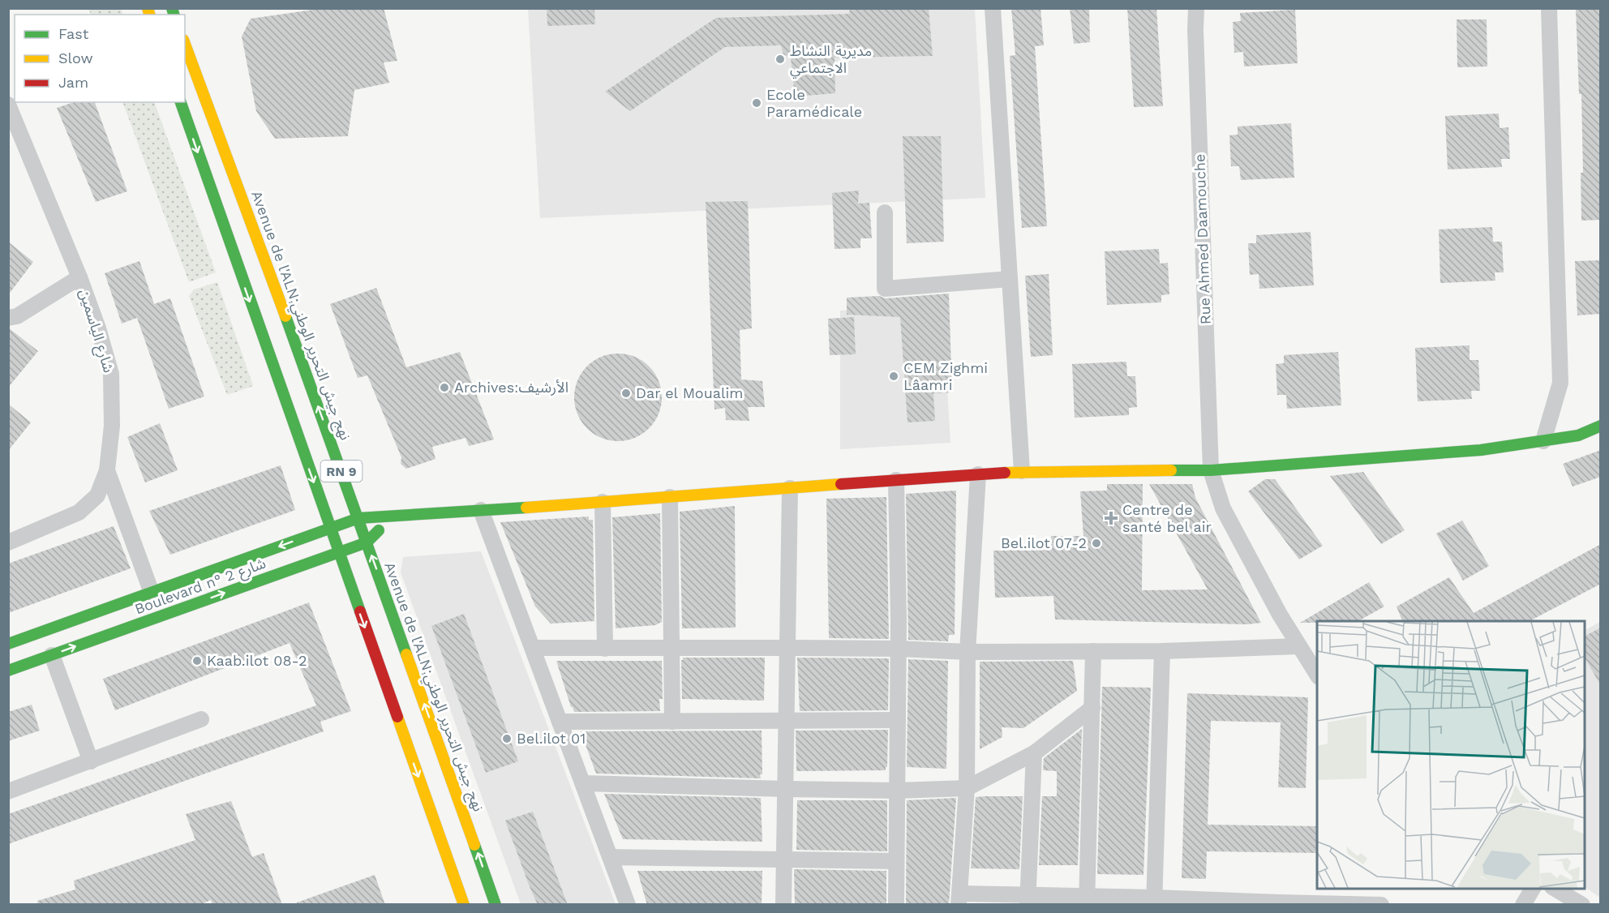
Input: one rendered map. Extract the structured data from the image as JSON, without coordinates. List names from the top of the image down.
{
  "streets": {
    "main road": ["Avenue de l'ALN;نهج جيش التحرير الوطني", "RN 9", "Boulevard n° شارع 2"],
    "street": ["Rue Ahmed Daamouche", "شارع الياسمين"]
  },
  "crossings": [
    ["Rue Ahmed Daamouche", "Boulevard n° شارع 2"],
    ["Avenue de l'ALN;نهج جيش التحرير الوطني", "Boulevard n° شارع 2"],
    ["شارع الياسمين", "Boulevard n° شارع 2"],
    ["RN 9", "Boulevard n° شارع 2"]
  ],
  "places": {
    "other": [
      "مديرية النشاط الاجتماعي",
      "Ecole Paramédicale",
      "CEM Zighmi Lâamri",
      "Archives:الأرشيف",
      "Dar el Moualim",
      "Bel.ilot 07-2",
      "Kaab.ilot 08-2",
      "Bel.ilot 01"
    ],
    "health": ["Centre de santé bel air"]
  },
  "legend": ["Fast", "Slow", "Jam"]
}
